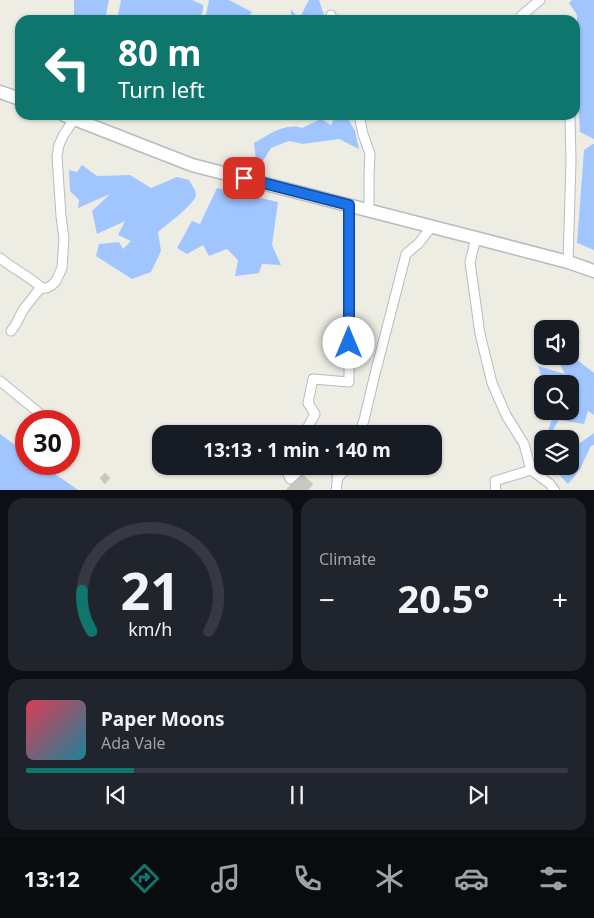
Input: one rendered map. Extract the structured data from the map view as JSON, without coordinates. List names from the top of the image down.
{
  "page": {
    "turn": ["80 m", "Turn left"],
    "limit": "30",
    "trip": "13:13 · 1 min · 140 m",
    "tile": "Climate",
    "heat": ["−", "20.5°", "+"],
    "song": ["Paper Moons", "Ada Vale"],
    "tabs": "13:12",
    "gauge": ["21", "km/h"]
  }
}
